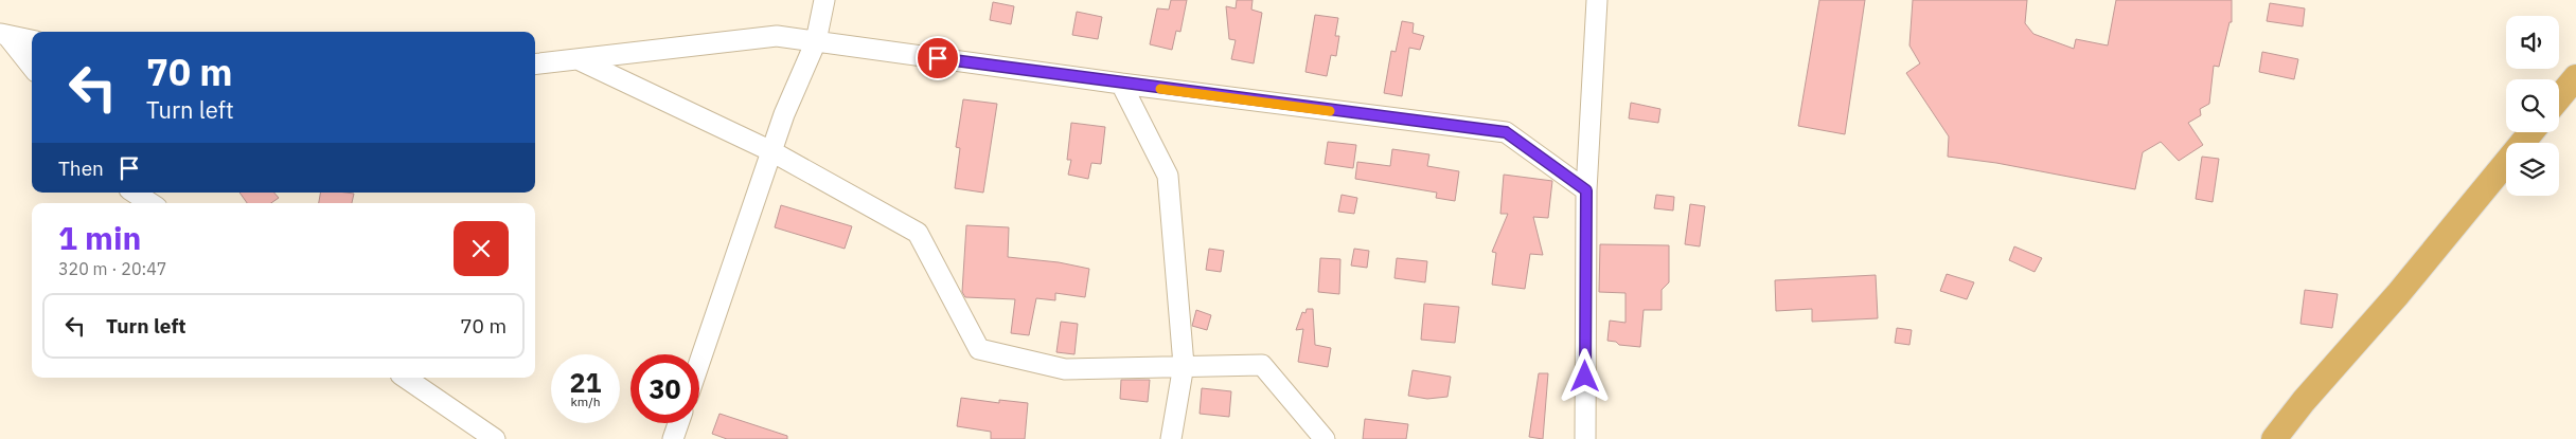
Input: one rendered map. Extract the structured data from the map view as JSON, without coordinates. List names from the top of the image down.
{
  "page": {
    "turn": ["70 m", "Turn left"],
    "then": "Then",
    "heading": ["1 min", "320 m · 20:47"],
    "list": [
      {
        "name": "Turn left",
        "value": "70 m"
      }
    ],
    "speed": "21 km/h",
    "limit": "30"
  }
}
